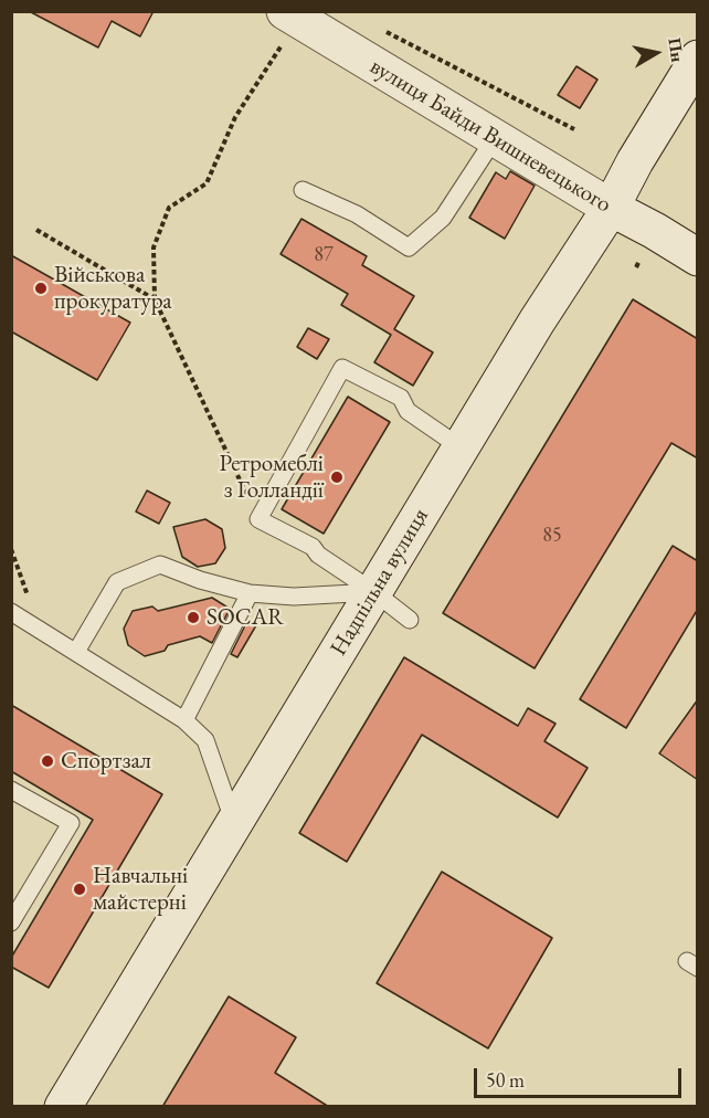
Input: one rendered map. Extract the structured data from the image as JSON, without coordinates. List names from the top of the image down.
{
  "streets": {
    "main road": ["вулиця Байди Вишневецького", "Надпільна вулиця"]
  },
  "crossings": [
    ["вулиця Байди Вишневецького", "Надпільна вулиця"]
  ],
  "places": [
    "Військова прокуратура",
    "Ретромеблі з Голландії",
    "SOCAR",
    "Спортзал",
    "Навчальні майстерні"
  ],
  "house_numbers": ["87", "85"],
  "scale_bar": "50 m",
  "north": "right"
}
